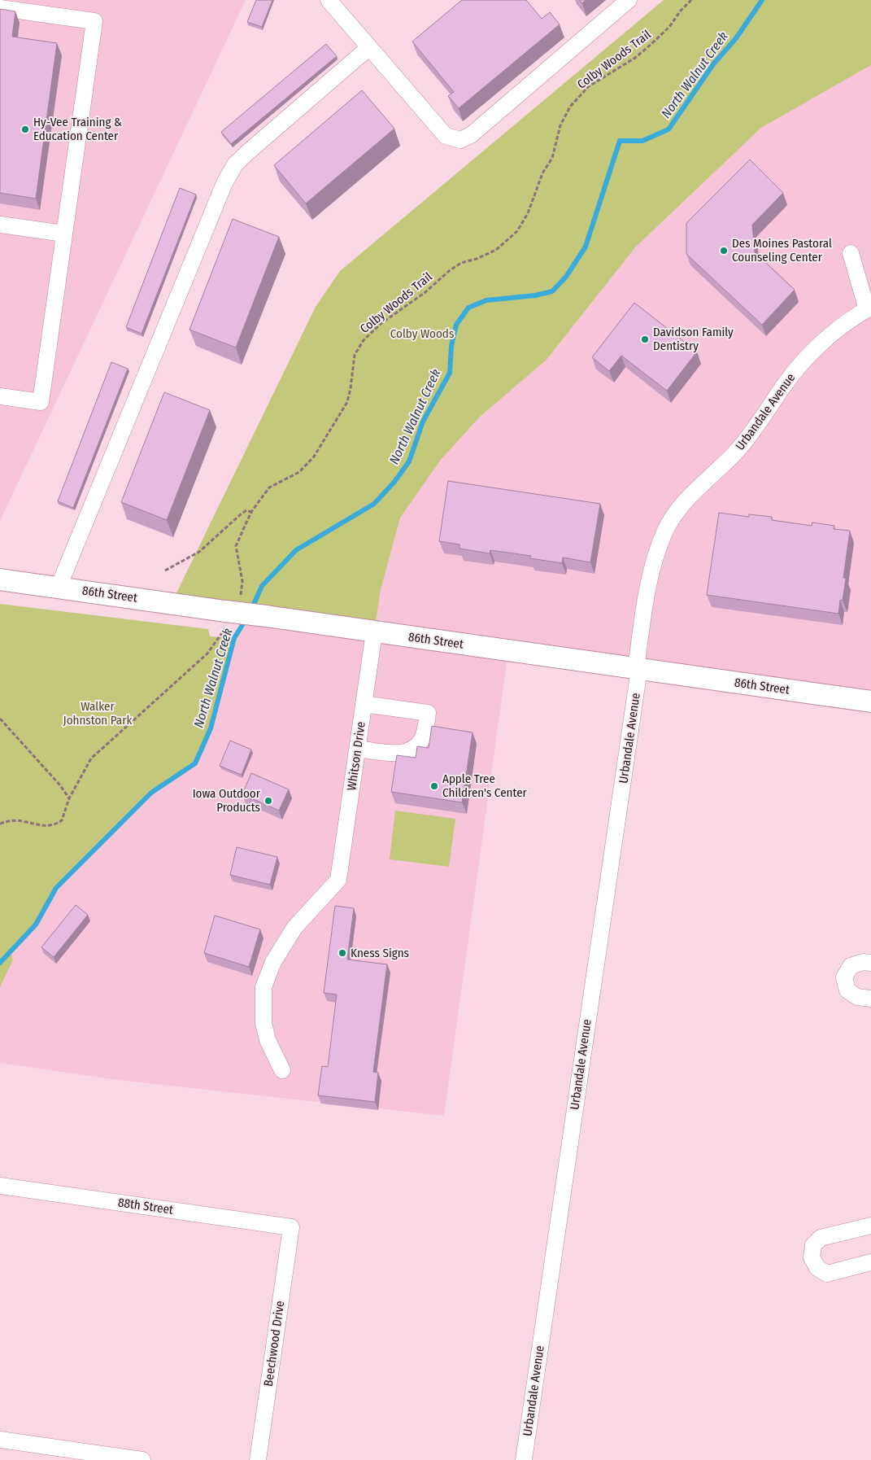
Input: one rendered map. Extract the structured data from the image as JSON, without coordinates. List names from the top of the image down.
{
  "streets": {
    "main road": ["86th Street"],
    "street": [
      "Urbandale Avenue",
      "Whitson Drive",
      "88th Street",
      "Beechwood Drive"
    ],
    "path": ["Colby Woods Trail"]
  },
  "crossings": [
    ["Colby Woods Trail", "86th Street"],
    ["Urbandale Avenue", "86th Street"],
    ["86th Street", "Whitson Drive"],
    ["88th Street", "Beechwood Drive"]
  ],
  "water": ["North Walnut Creek"],
  "parks": ["Colby Woods", "Walker Johnston Park"],
  "places": [
    "Hy-Vee Training & Education Center",
    "Des Moines Pastoral Counseling Center",
    "Davidson Family Dentistry",
    "Apple Tree Children's Center",
    "Iowa Outdoor Products",
    "Kness Signs"
  ]
}
